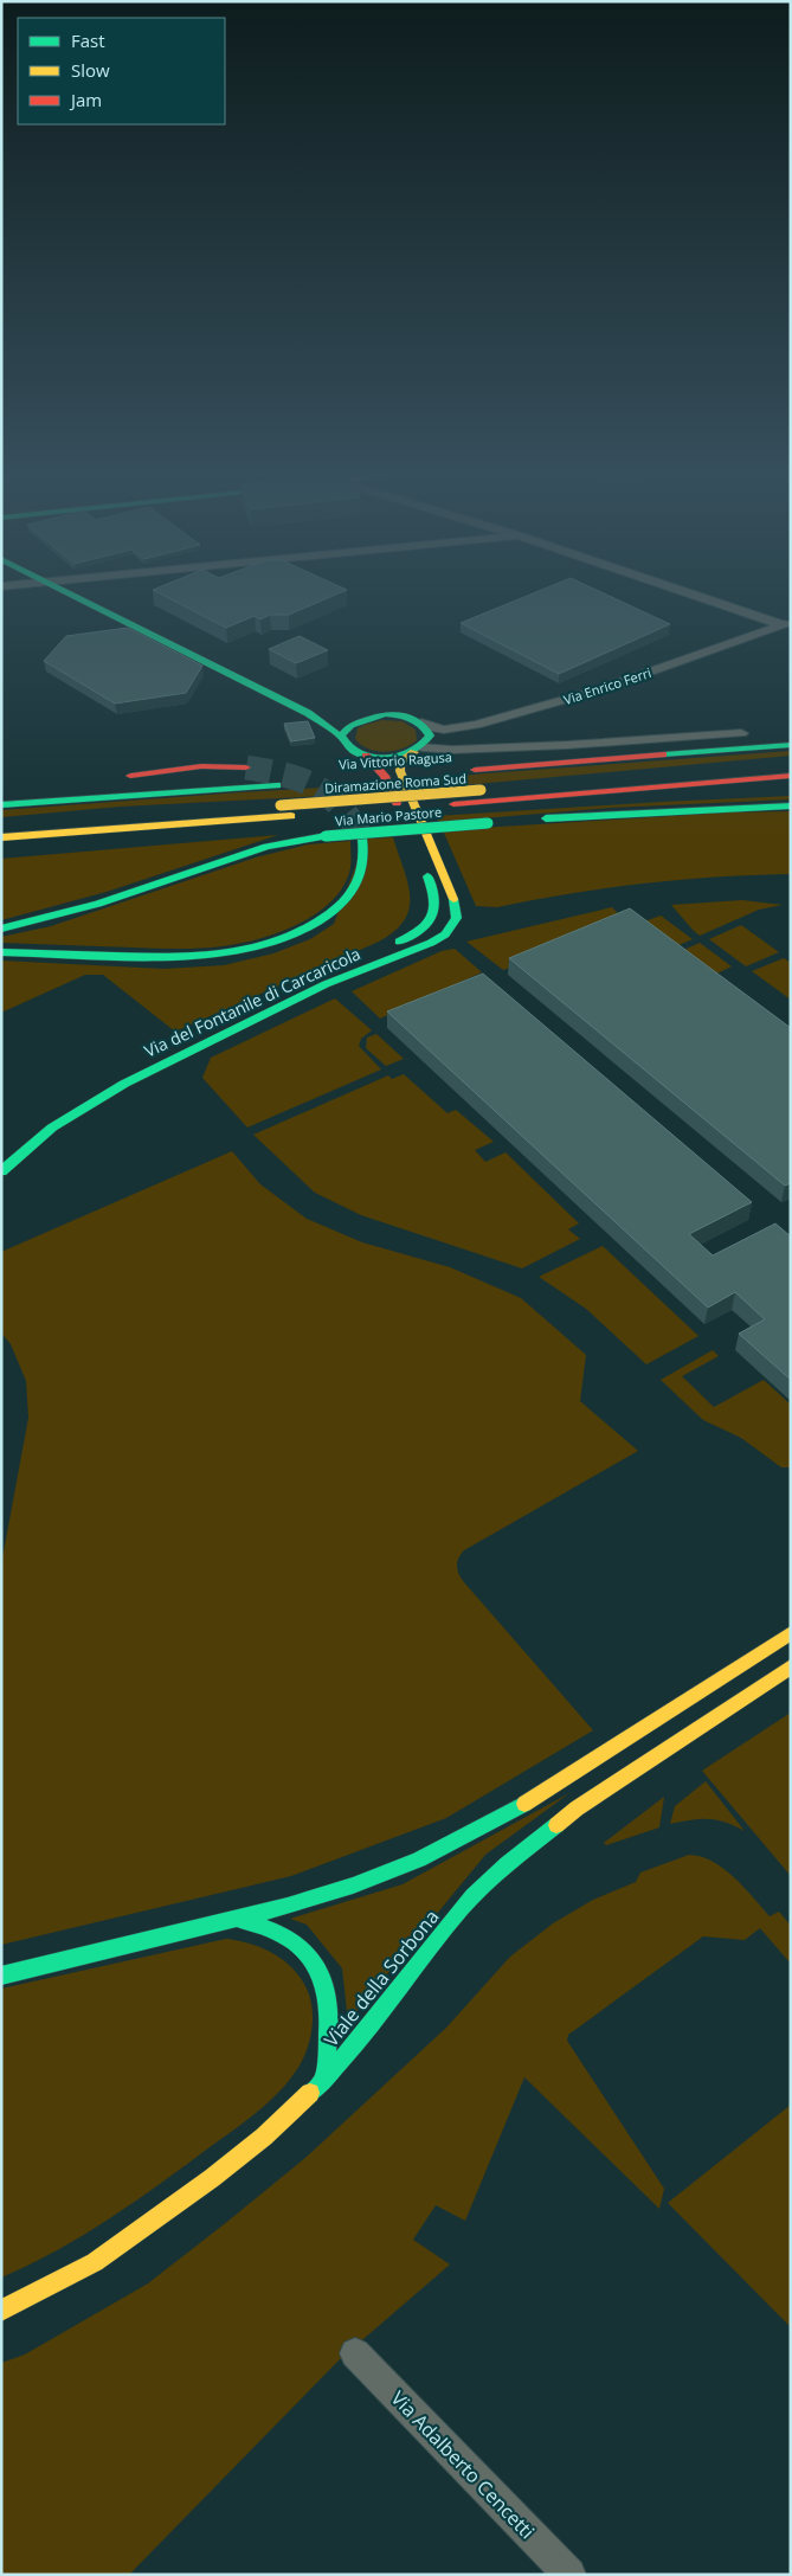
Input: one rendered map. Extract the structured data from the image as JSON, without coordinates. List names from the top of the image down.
{
  "streets": {
    "main road": [
      "Via Vittorio Ragusa",
      "Diramazione Roma Sud",
      "Via Mario Pastore",
      "Via del Fontanile di Carcaricola",
      "Viale della Sorbona"
    ],
    "street": ["Via Enrico Ferri", "Via Adalberto Cencetti"]
  },
  "legend": ["Fast", "Slow", "Jam"]
}
